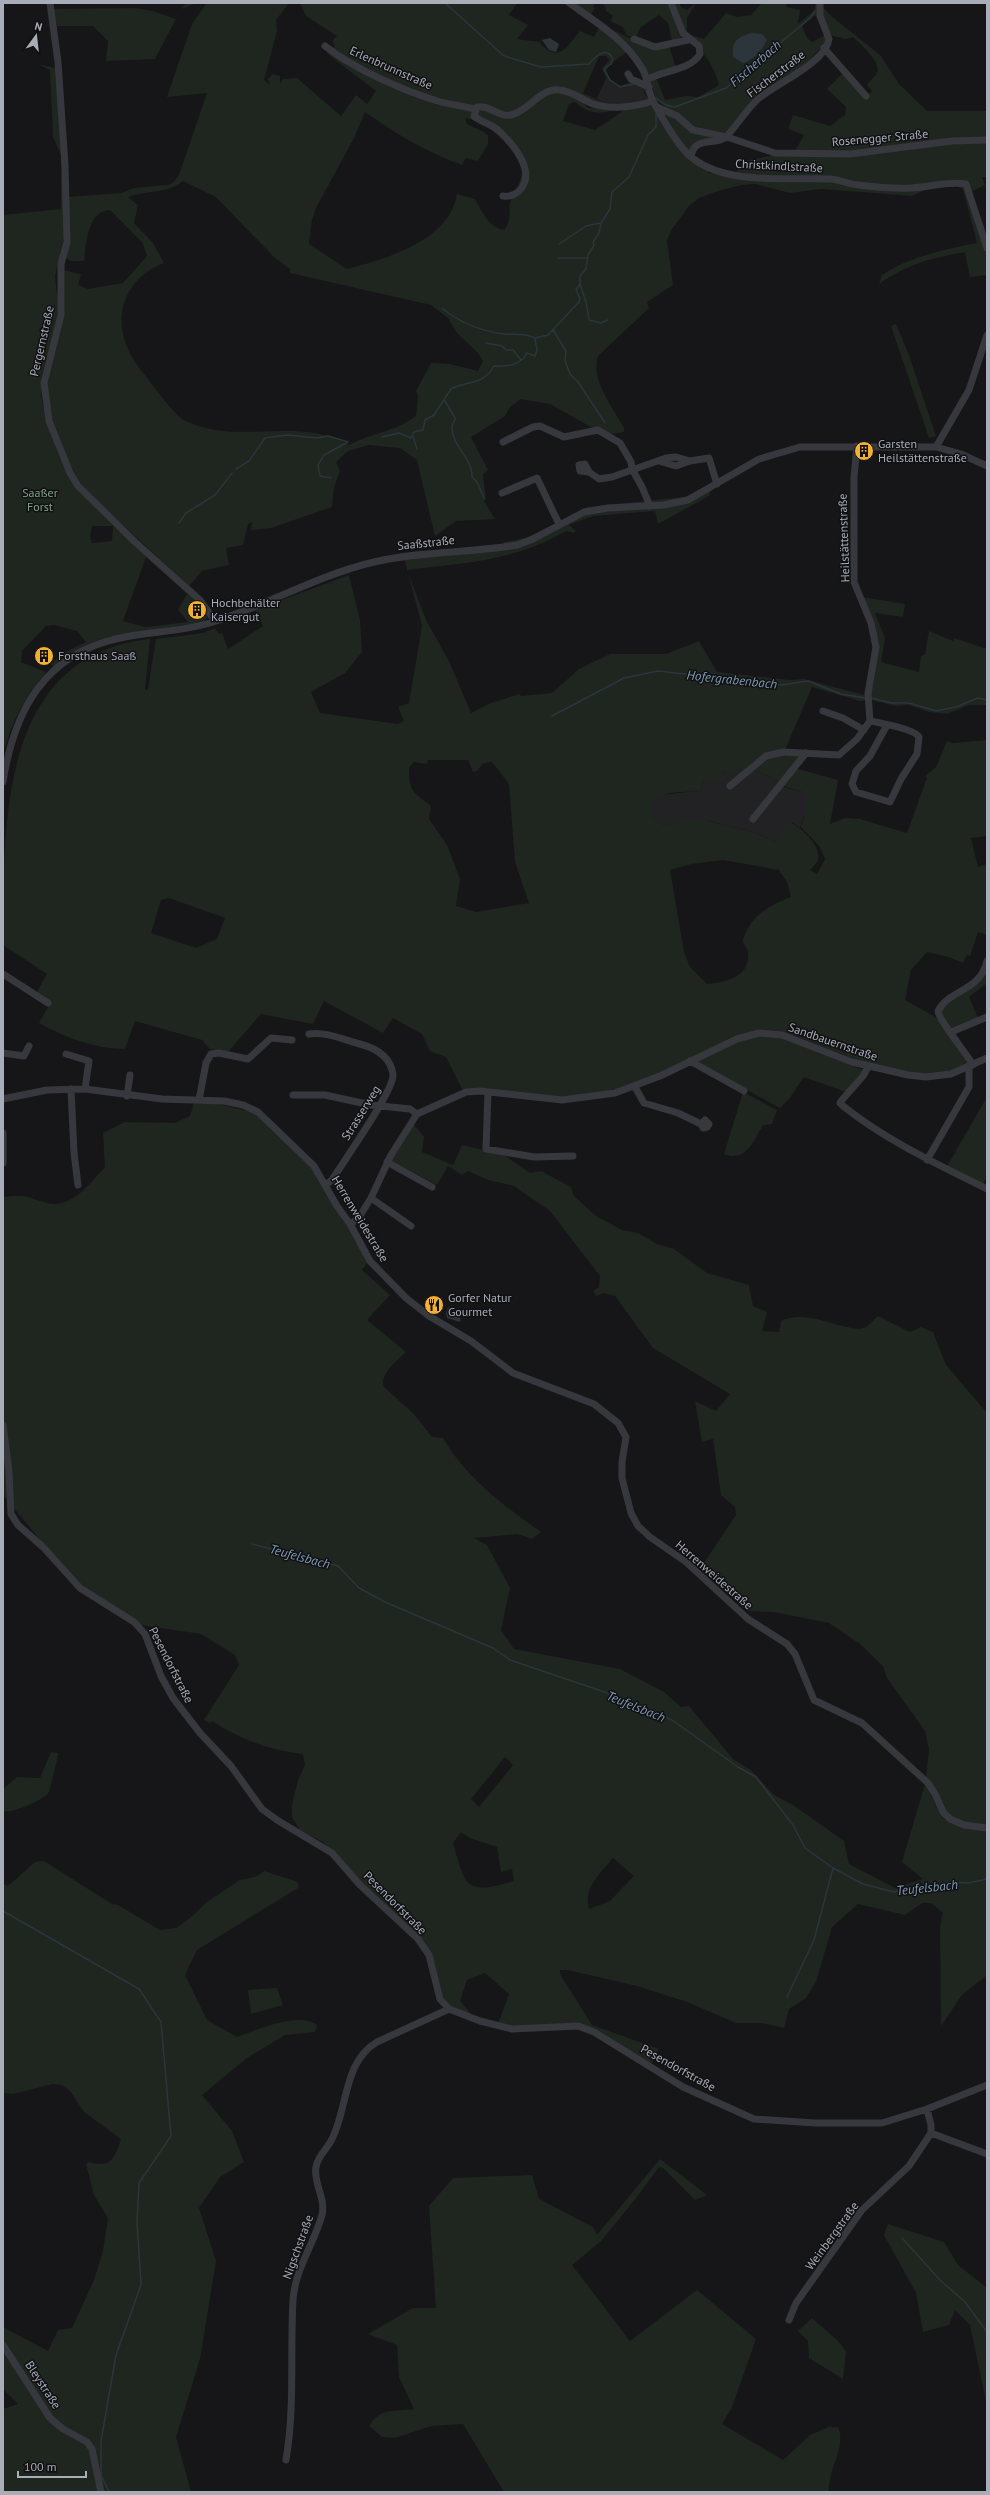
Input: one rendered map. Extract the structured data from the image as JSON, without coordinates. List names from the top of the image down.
{
  "streets": {
    "street": [
      "Erlenbrunnstraße",
      "Fischerstraße",
      "Rosenegger Straße",
      "Christkindlstraße",
      "Pergernstraße",
      "Heilstättenstraße",
      "Saaßstraße",
      "Sandbauernstraße",
      "Strasserweg",
      "Herrenweidestraße",
      "Pesendorfstraße",
      "Weinbergstraße",
      "Nigschstraße",
      "Bleystraße"
    ]
  },
  "crossings": [
    ["Fischerstraße", "Rosenegger Straße"],
    ["Pergernstraße", "Saaßstraße"],
    ["Heilstättenstraße", "Saaßstraße"],
    ["Strasserweg", "Herrenweidestraße"],
    ["Pesendorfstraße", "Nigschstraße"]
  ],
  "water": ["Fischerbach", "Hofergrabenbach", "Teufelsbach"],
  "parks": ["Saaßer Forst"],
  "places": {
    "building": ["Garsten Heilstättenstraße", "Hochbehälter Kaisergut", "Forsthaus Saaß"],
    "restaurant": ["Gorfer Natur Gourmet"]
  },
  "scale_bar": "100 m",
  "north": "top"
}
